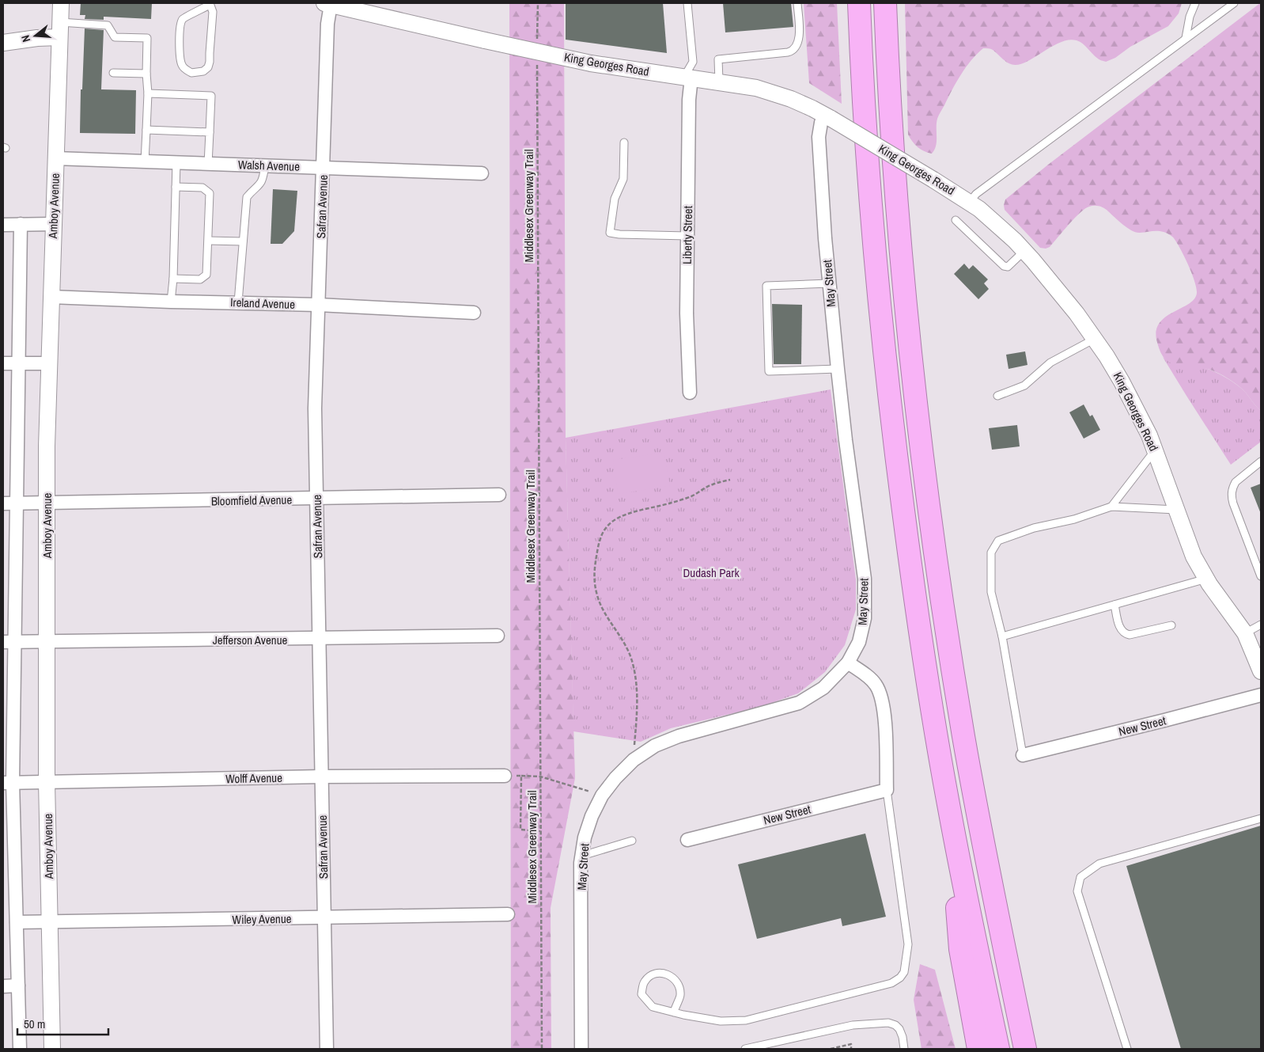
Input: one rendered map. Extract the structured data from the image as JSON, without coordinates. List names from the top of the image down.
{
  "streets": {
    "street": [
      "King Georges Road",
      "Walsh Avenue",
      "Amboy Avenue",
      "Safran Avenue",
      "Liberty Street",
      "May Street",
      "Ireland Avenue",
      "Bloomfield Avenue",
      "Jefferson Avenue",
      "New Street",
      "Wolff Avenue",
      "Wiley Avenue"
    ],
    "path": ["Middlesex Greenway Trail"]
  },
  "crossings": [
    ["King Georges Road", "Safran Avenue"],
    ["King Georges Road", "Liberty Street"],
    ["King Georges Road", "May Street"],
    ["Walsh Avenue", "Amboy Avenue"],
    ["Walsh Avenue", "Safran Avenue"],
    ["Amboy Avenue", "Ireland Avenue"],
    ["Amboy Avenue", "Bloomfield Avenue"],
    ["Amboy Avenue", "Jefferson Avenue"],
    ["Amboy Avenue", "Wolff Avenue"],
    ["Amboy Avenue", "Wiley Avenue"],
    ["Safran Avenue", "Ireland Avenue"],
    ["Safran Avenue", "Bloomfield Avenue"],
    ["Safran Avenue", "Jefferson Avenue"],
    ["Safran Avenue", "Wolff Avenue"],
    ["Safran Avenue", "Wiley Avenue"]
  ],
  "parks": ["Dudash Park"],
  "scale_bar": "50 m",
  "north": "left"
}
